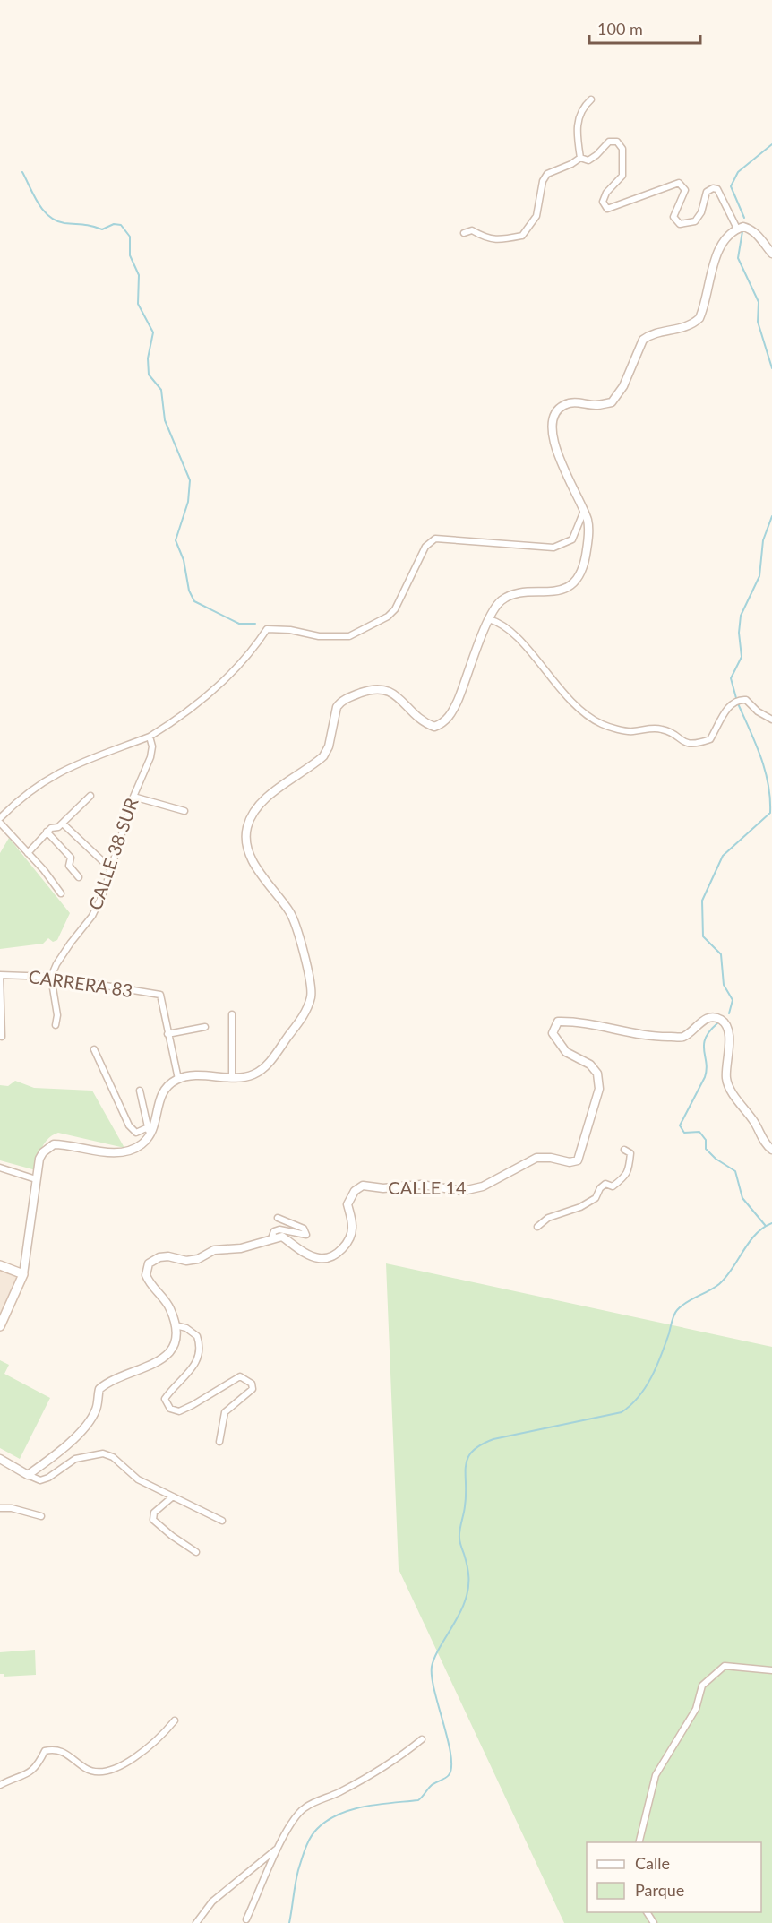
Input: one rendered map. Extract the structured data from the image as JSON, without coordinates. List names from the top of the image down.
{
  "streets": {
    "street": ["CALLE 38 SUR", "CARRERA 83", "CALLE 14"]
  },
  "crossings": [
    ["CALLE 38 SUR", "CARRERA 83"]
  ],
  "legend": ["Calle", "Parque"],
  "scale_bar": "100 m"
}
